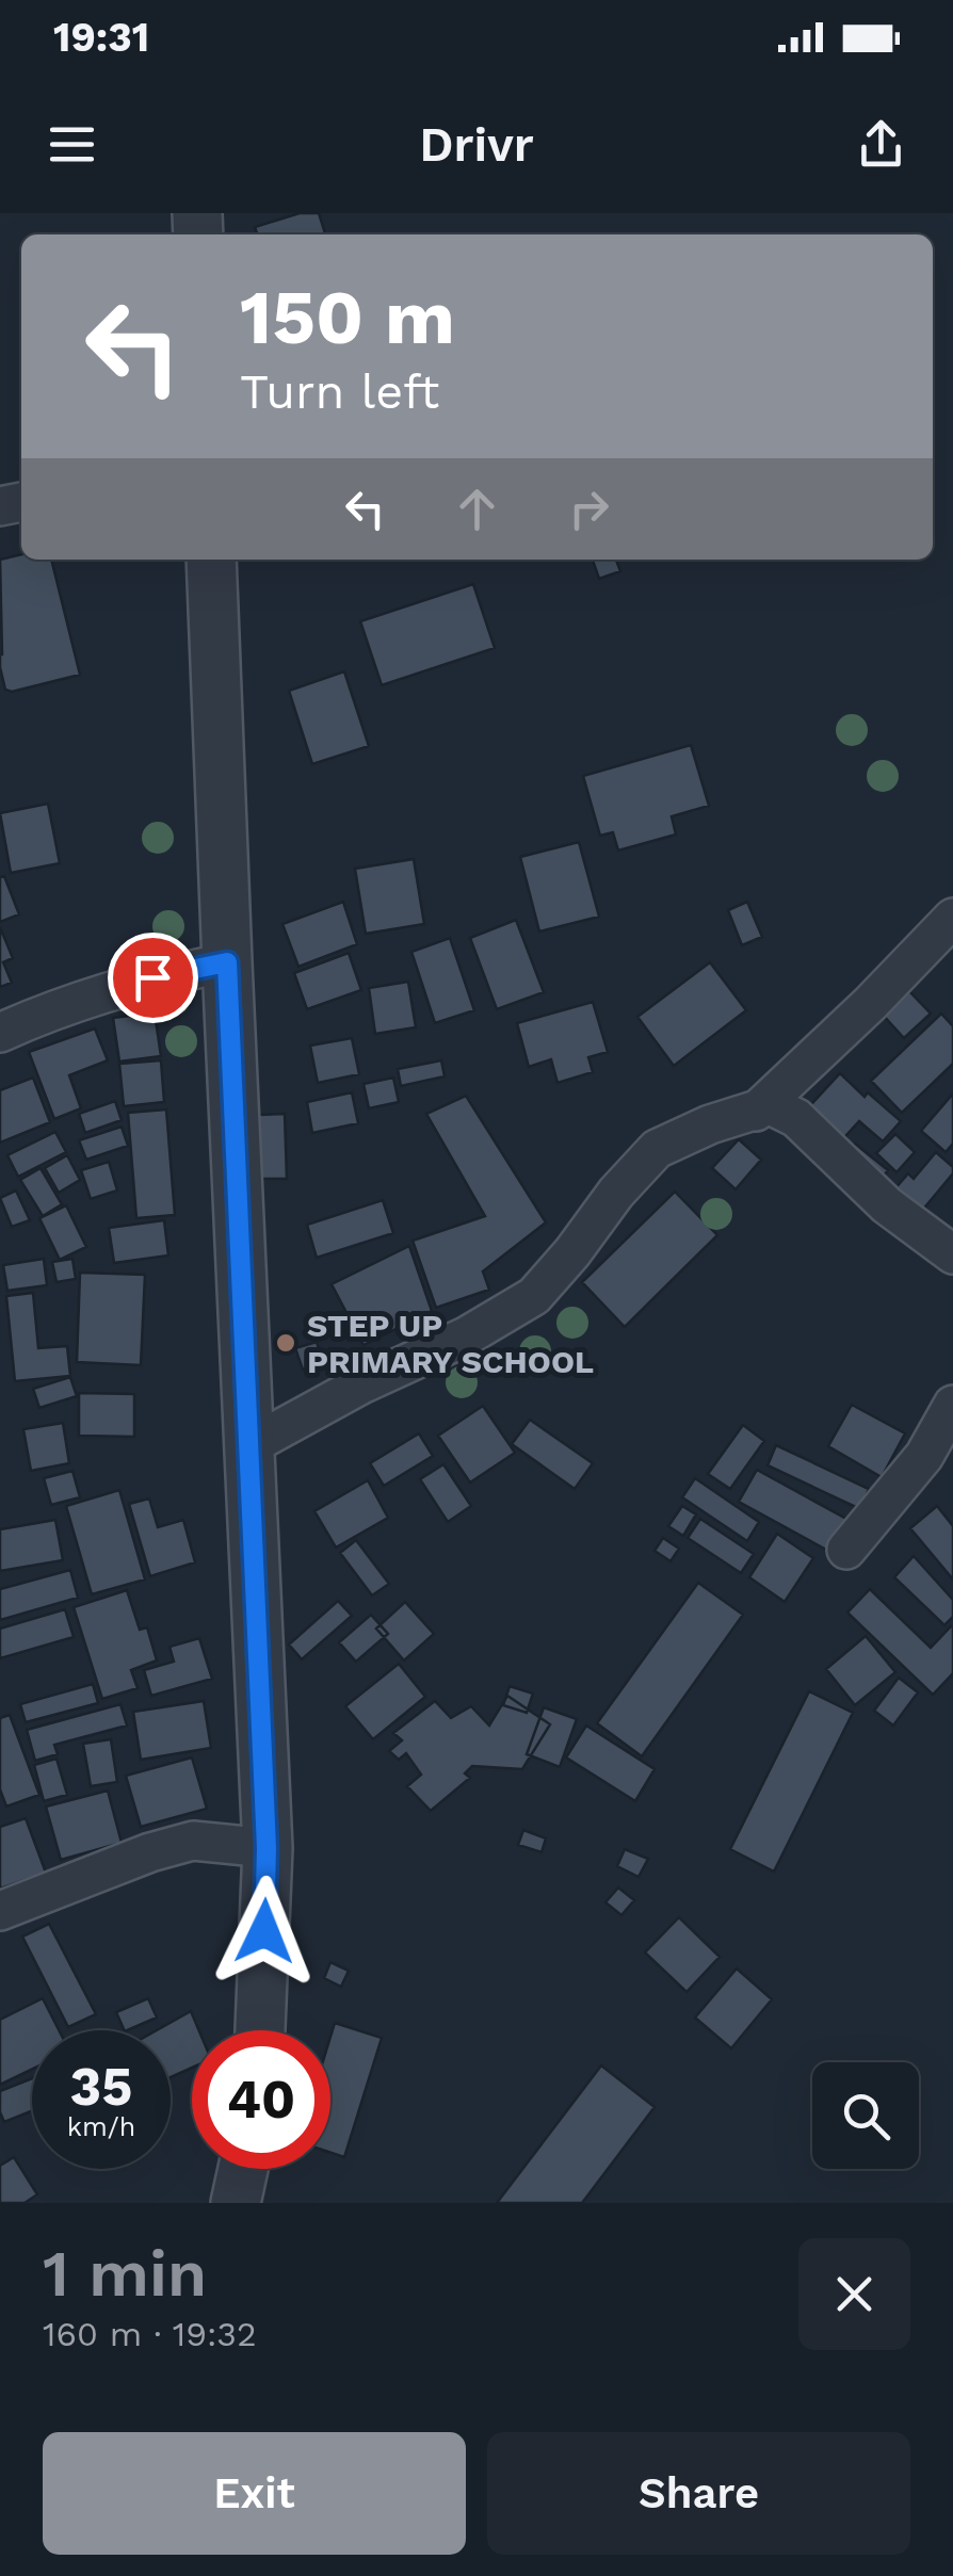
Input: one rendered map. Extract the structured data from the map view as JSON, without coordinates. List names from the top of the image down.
{
  "places": ["STEP UP PRIMARY SCHOOL"],
  "page": {
    "status": "19:31",
    "header": "Drivr",
    "turn": ["150 m", "Turn left"],
    "speed": "35 km/h",
    "limit": "40",
    "heading": ["1 min", "160 m · 19:32"],
    "buttons": ["Exit", "Share"]
  }
}
